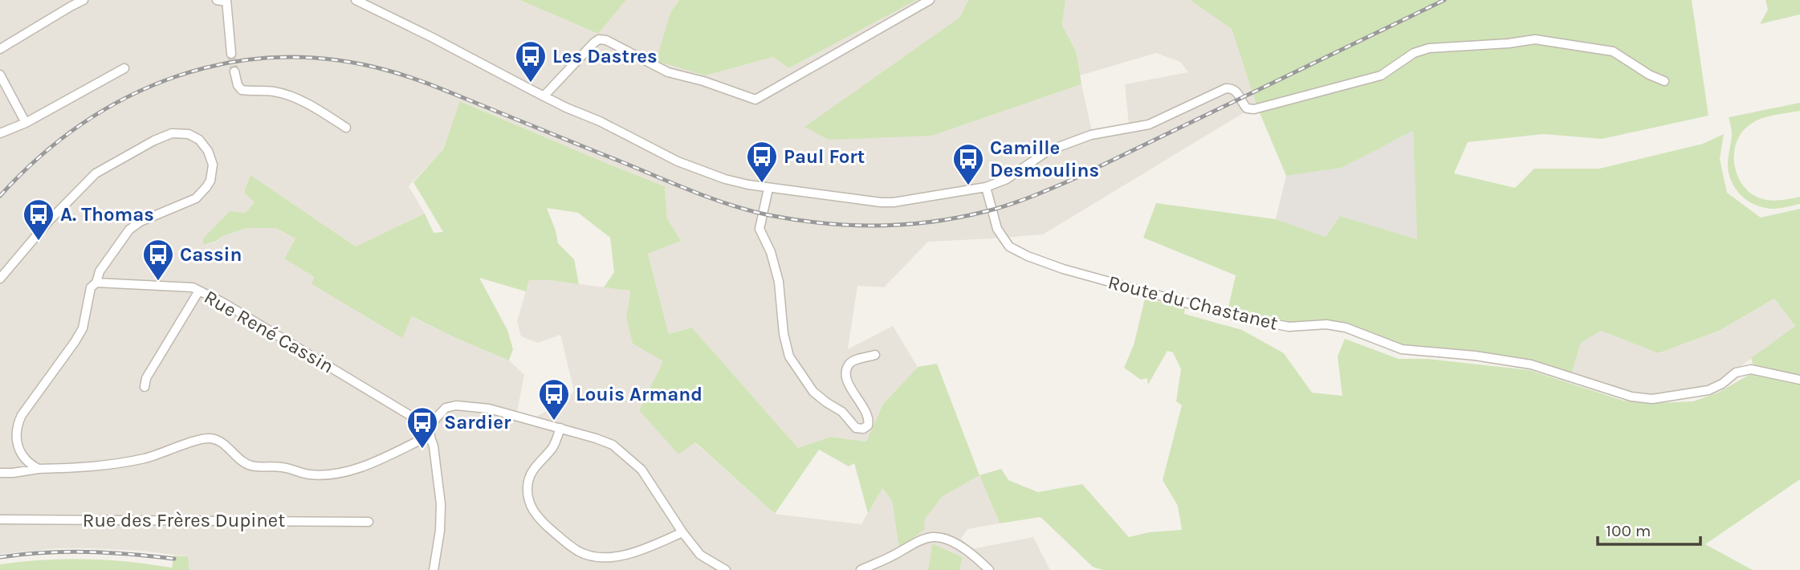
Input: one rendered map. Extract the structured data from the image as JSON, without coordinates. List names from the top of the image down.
{
  "streets": {
    "street": ["Route du Chastanet", "Rue René Cassin", "Rue des Frères Dupinet"]
  },
  "places": {
    "bus stop": [
      "Les Dastres",
      "Paul Fort",
      "Camille Desmoulins",
      "A. Thomas",
      "Cassin",
      "Louis Armand",
      "Sardier"
    ]
  },
  "scale_bar": "100 m"
}
